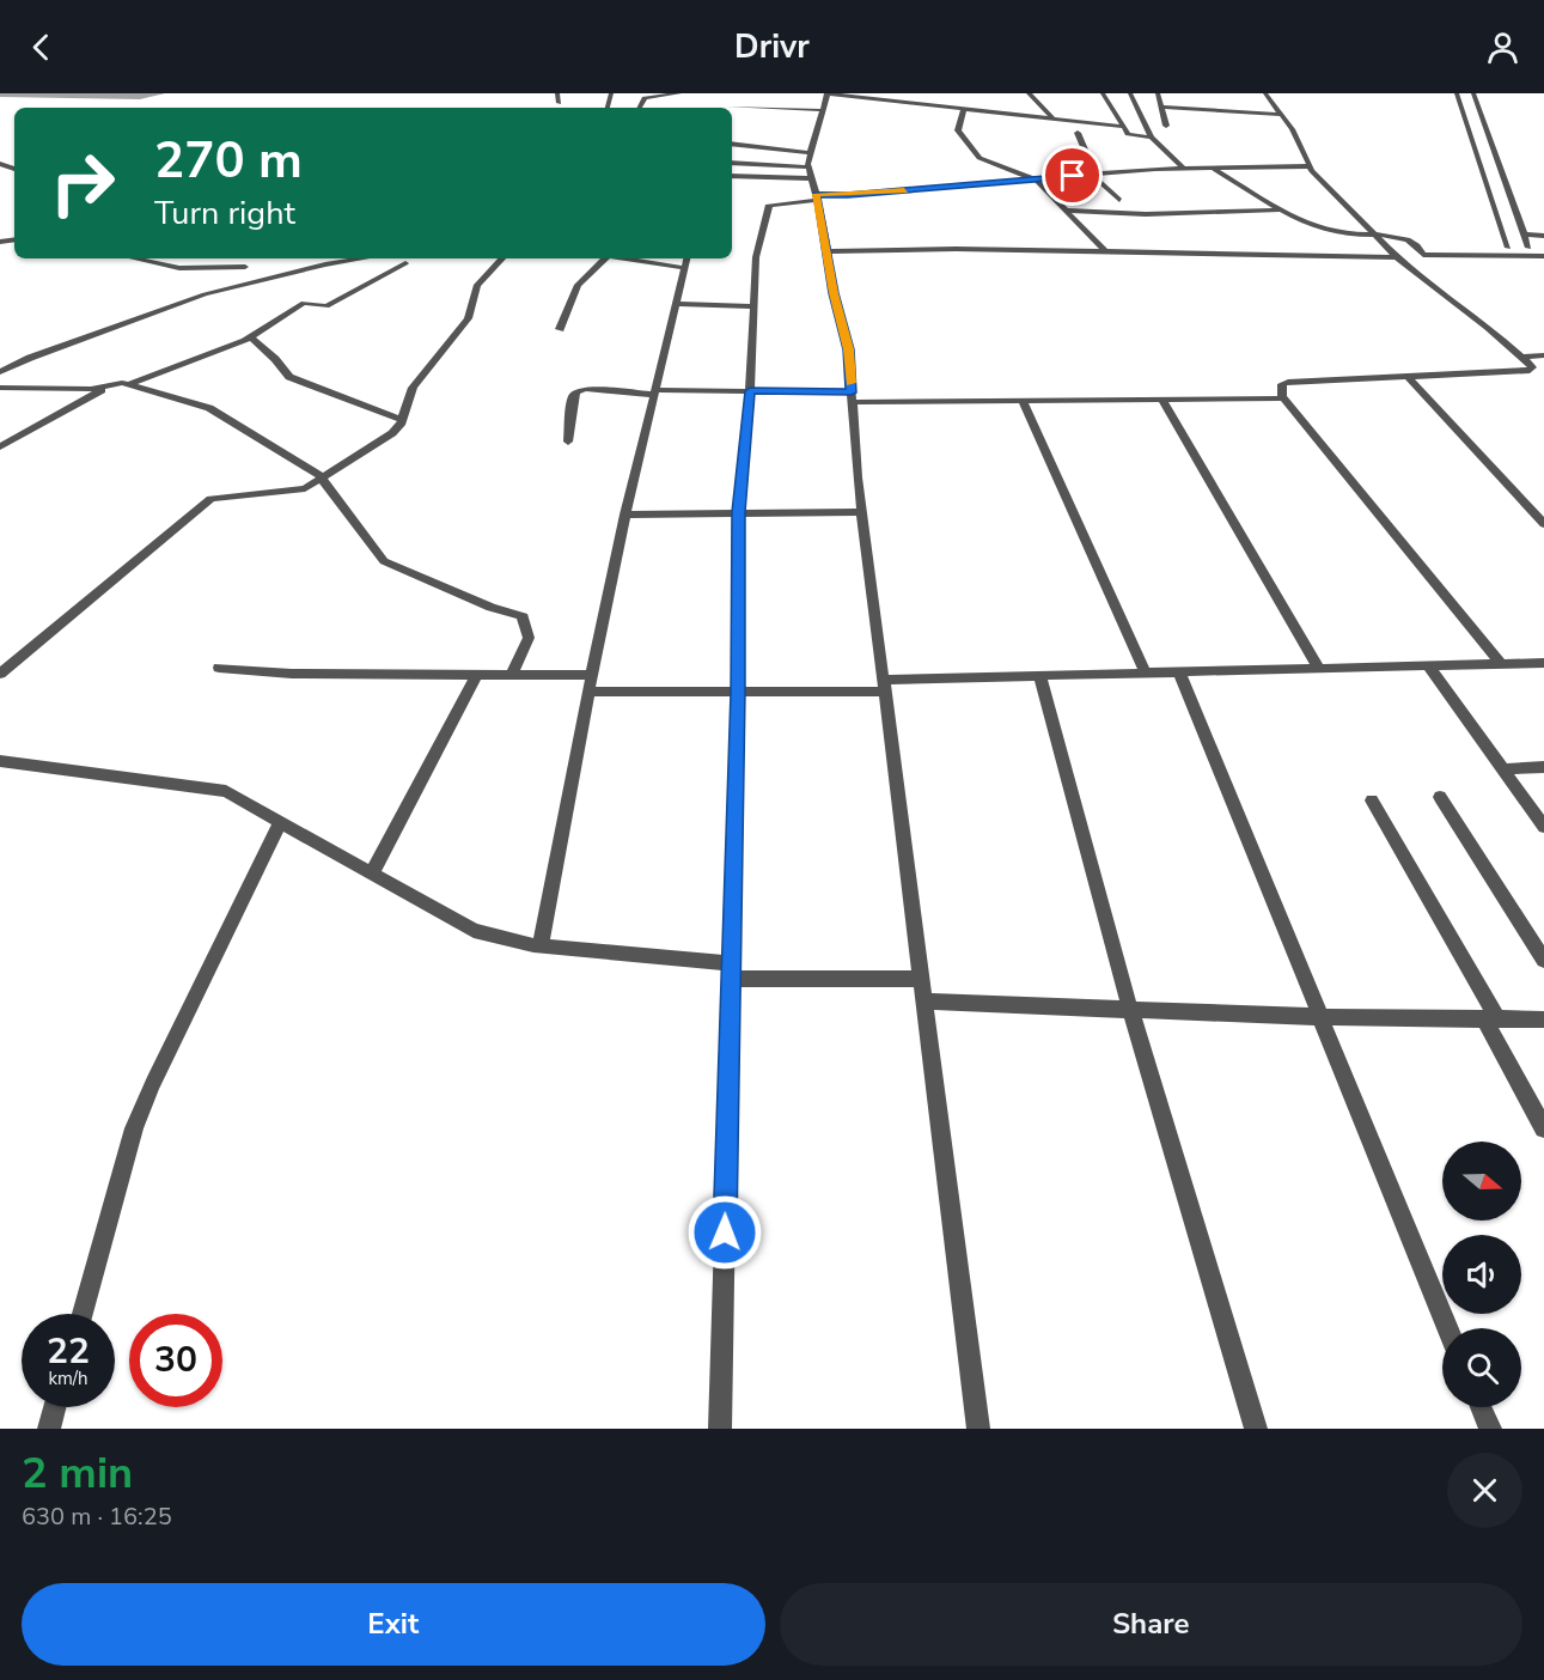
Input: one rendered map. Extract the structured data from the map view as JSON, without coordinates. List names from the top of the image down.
{
  "north": "right",
  "page": {
    "header": "Drivr",
    "turn": ["270 m", "Turn right"],
    "speed": "22 km/h",
    "limit": "30",
    "heading": ["2 min", "630 m · 16:25"],
    "buttons": ["Exit", "Share"]
  }
}
